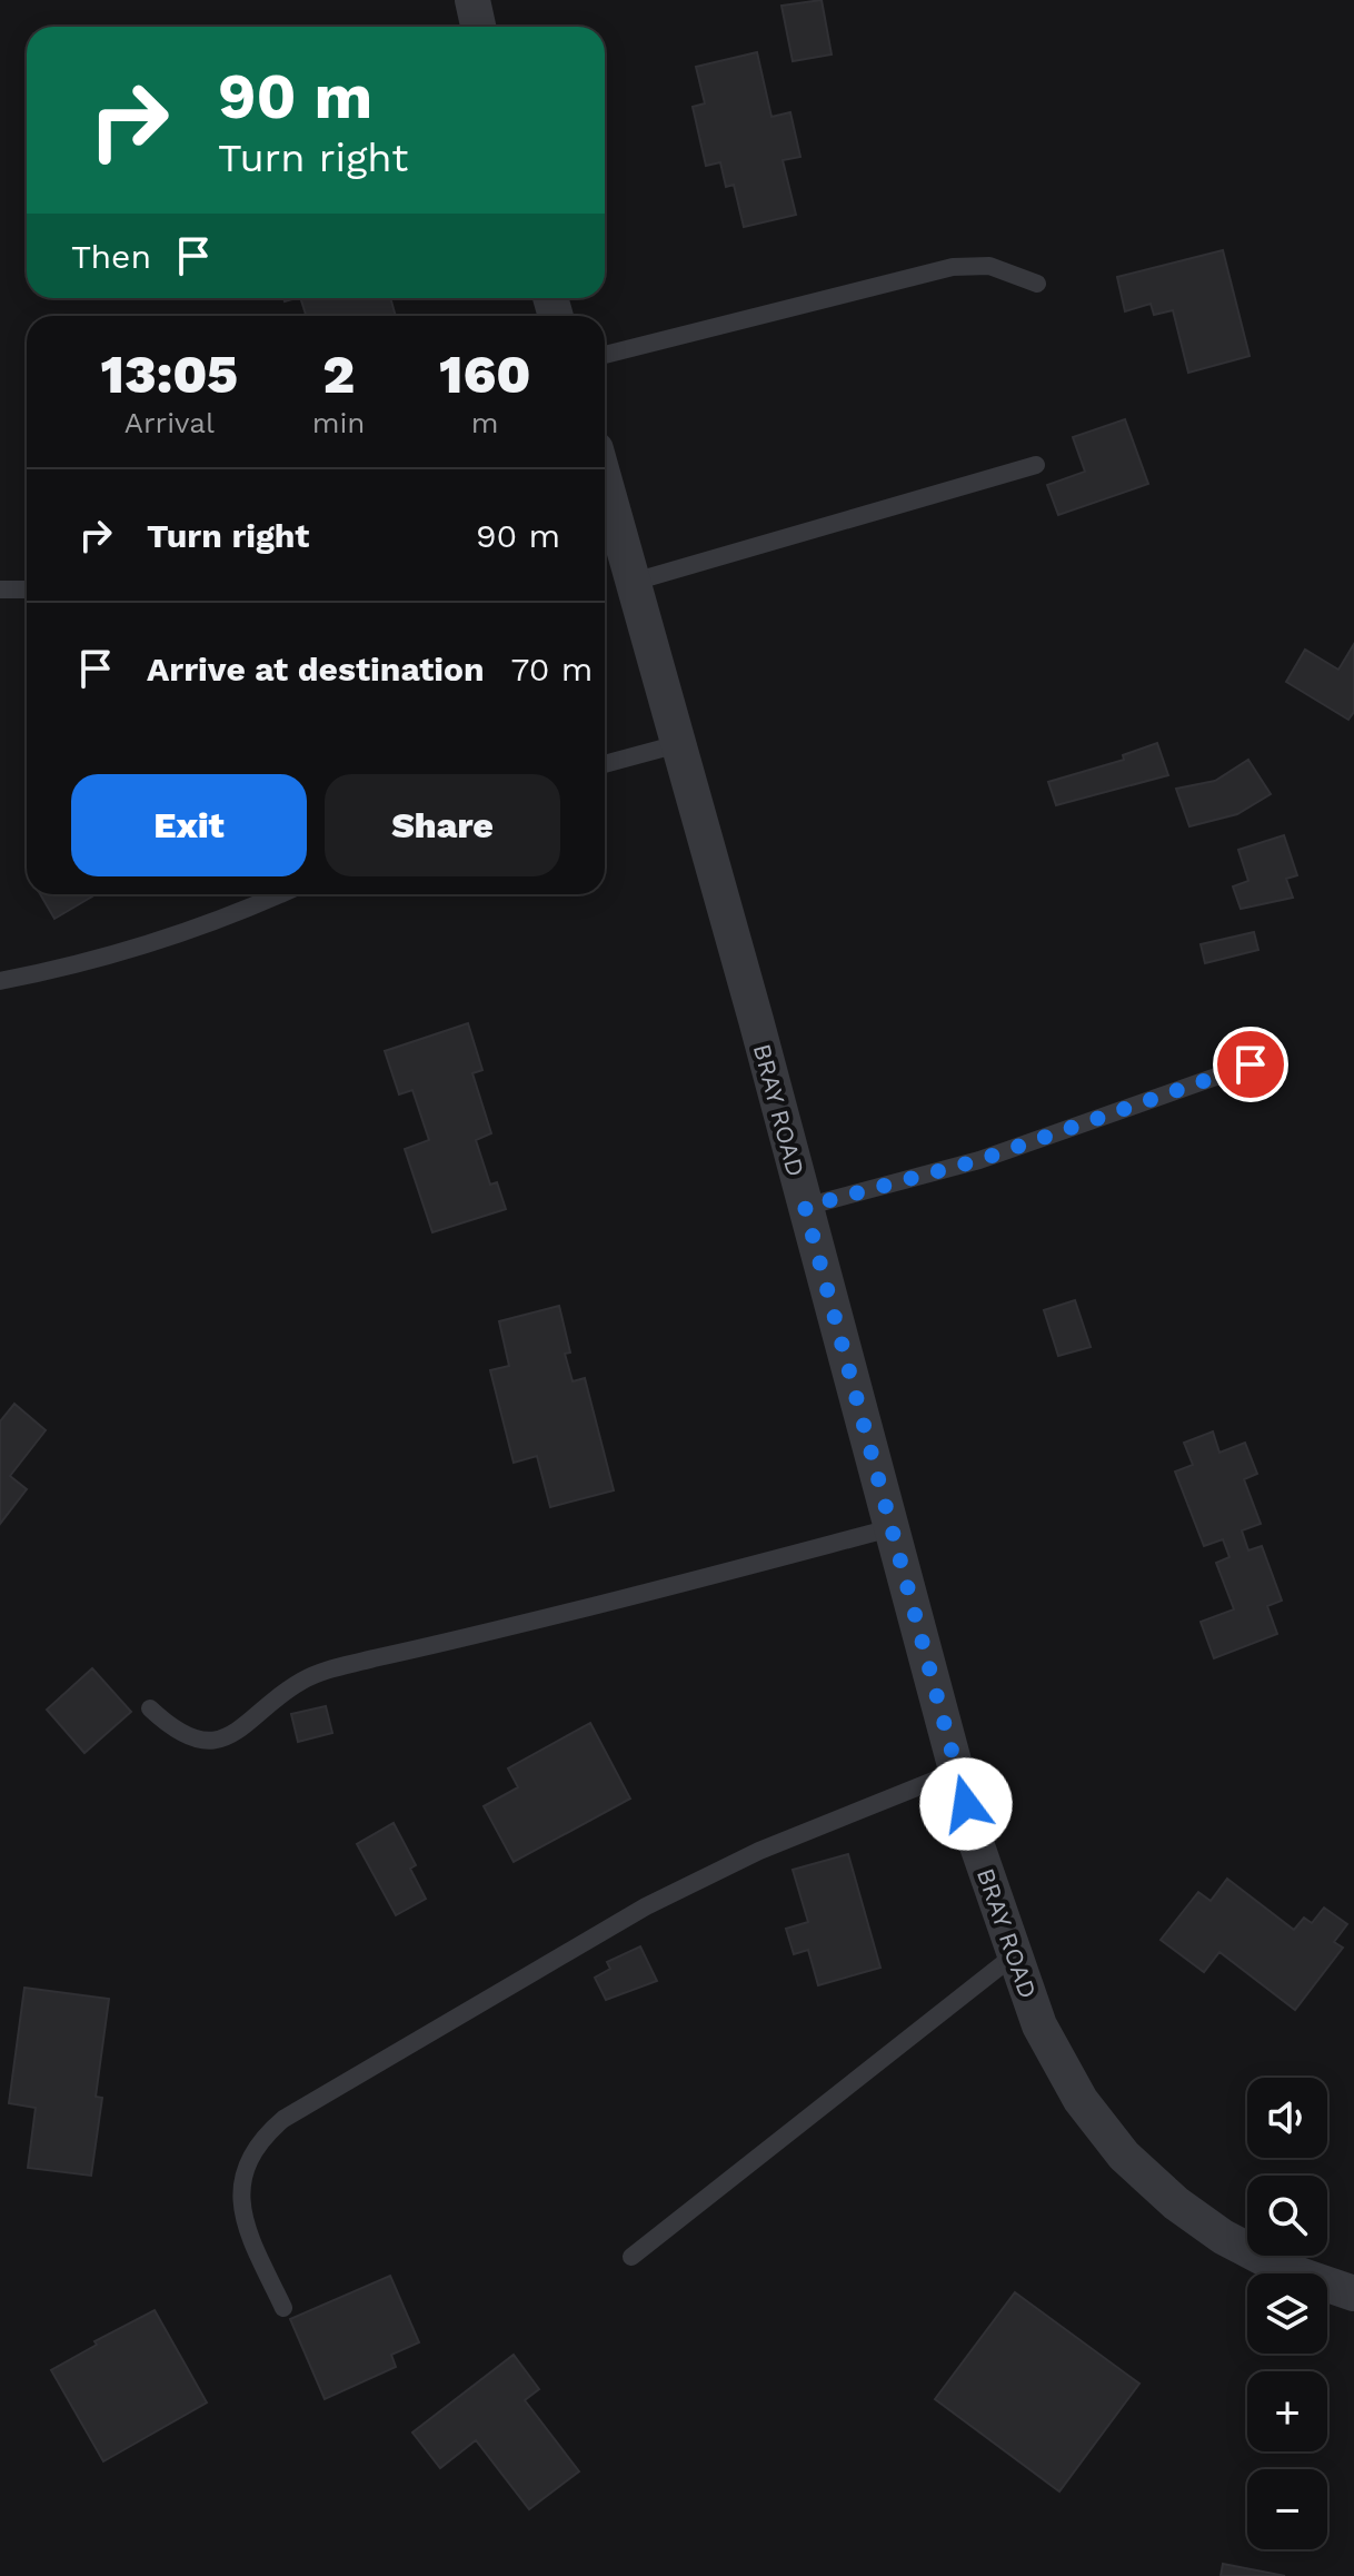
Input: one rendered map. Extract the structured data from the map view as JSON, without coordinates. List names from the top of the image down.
{
  "streets": {
    "street": ["BRAY ROAD"]
  },
  "page": {
    "turn": ["90 m", "Turn right"],
    "then": "Then",
    "eta": [
      "13:05",
      "Arrival",
      "2",
      "min",
      "160",
      "m"
    ],
    "list": [
      {
        "name": "Turn right",
        "value": "90 m"
      },
      {
        "name": "Arrive at destination",
        "value": "70 m"
      }
    ],
    "buttons": ["Exit", "Share"],
    "map_buttons": ["+", "−"]
  }
}
